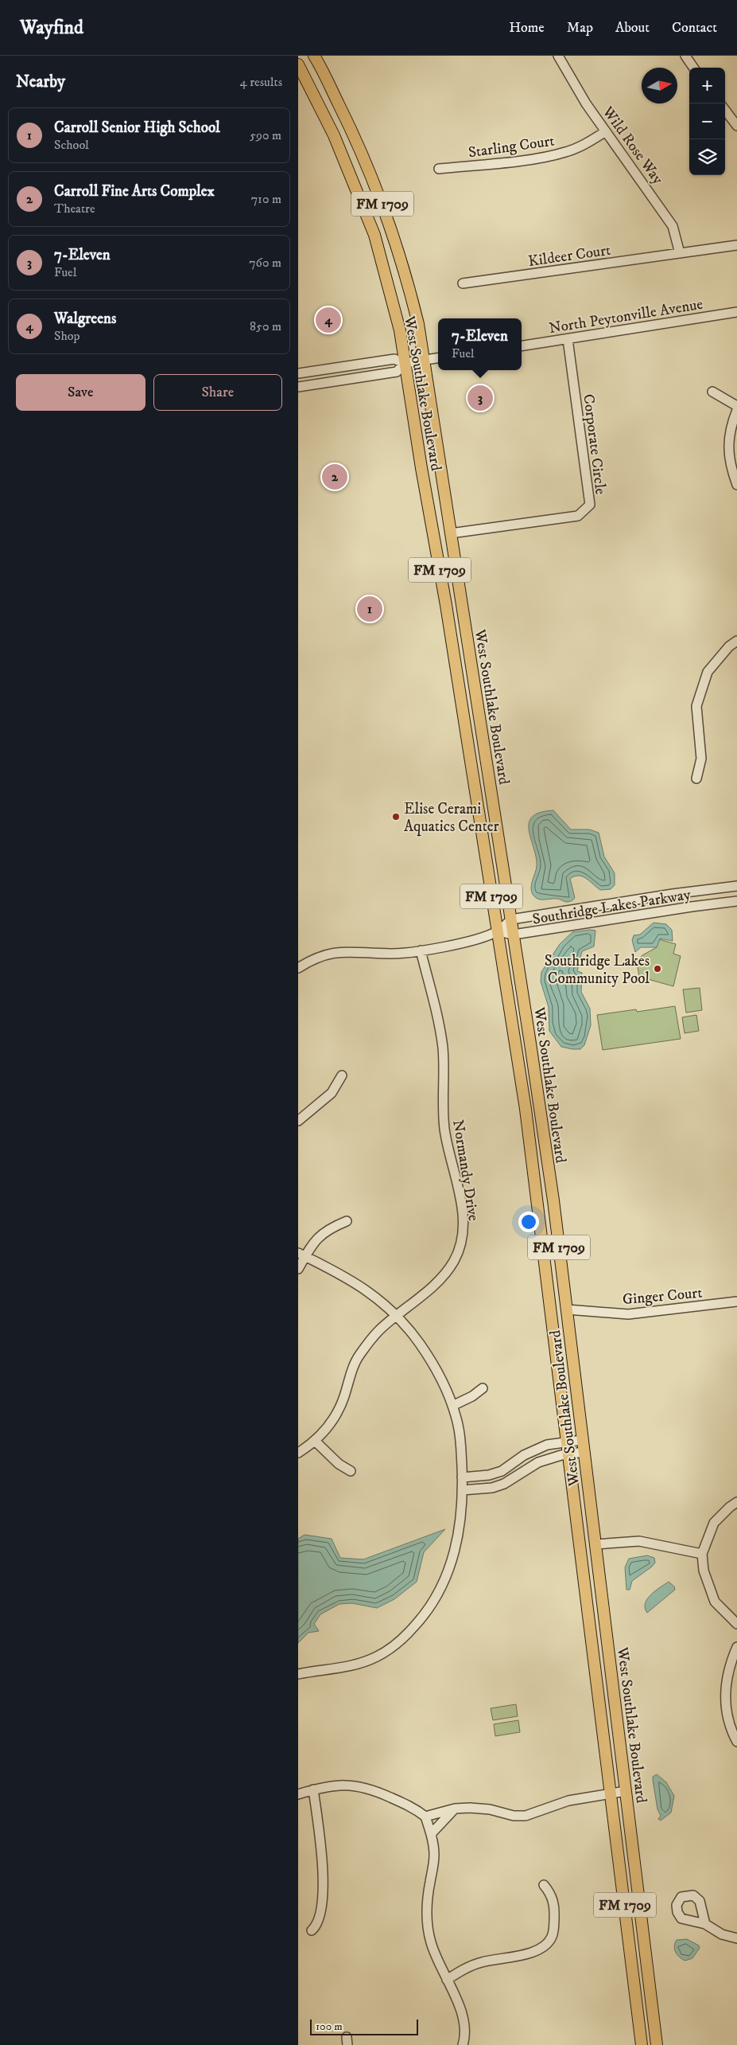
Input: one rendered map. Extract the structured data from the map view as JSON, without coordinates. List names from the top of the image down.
{
  "streets": {
    "main road": ["FM 1709", "West Southlake Boulevard"],
    "street": [
      "Wild Rose Way",
      "Starling Court",
      "Kildeer Court",
      "North Peytonville Avenue",
      "Corporate Circle",
      "Southridge Lakes Parkway",
      "Normandy Drive",
      "Ginger Court"
    ]
  },
  "crossings": [
    ["Wild Rose Way", "Starling Court"],
    ["Wild Rose Way", "Kildeer Court"],
    ["North Peytonville Avenue", "Corporate Circle"],
    ["West Southlake Boulevard", "Corporate Circle"],
    ["West Southlake Boulevard", "Southridge Lakes Parkway"],
    ["West Southlake Boulevard", "Ginger Court"]
  ],
  "places": ["Elise Cerami Aquatics Center", "Southridge Lakes Community Pool"],
  "scale_bar": "100 m",
  "north": "right",
  "page": {
    "header": "Wayfind",
    "nav": [
      "Home",
      "Map",
      "About",
      "Contact"
    ],
    "heading": ["Nearby", "4 results"],
    "map_buttons": ["+", "−"],
    "list": [
      {
        "mark": "1",
        "name": "Carroll Senior High School",
        "note": "School",
        "value": "590 m"
      },
      {
        "mark": "2",
        "name": "Carroll Fine Arts Complex",
        "note": "Theatre",
        "value": "710 m"
      },
      {
        "mark": "3",
        "name": "7-Eleven",
        "note": "Fuel",
        "value": "760 m"
      },
      {
        "mark": "4",
        "name": "Walgreens",
        "note": "Shop",
        "value": "850 m"
      }
    ],
    "pins": [
      "4",
      "3",
      "2",
      "1"
    ],
    "popup": ["7-Eleven", "Fuel"],
    "buttons": ["Save", "Share"],
    "scale": "100 m"
  }
}
